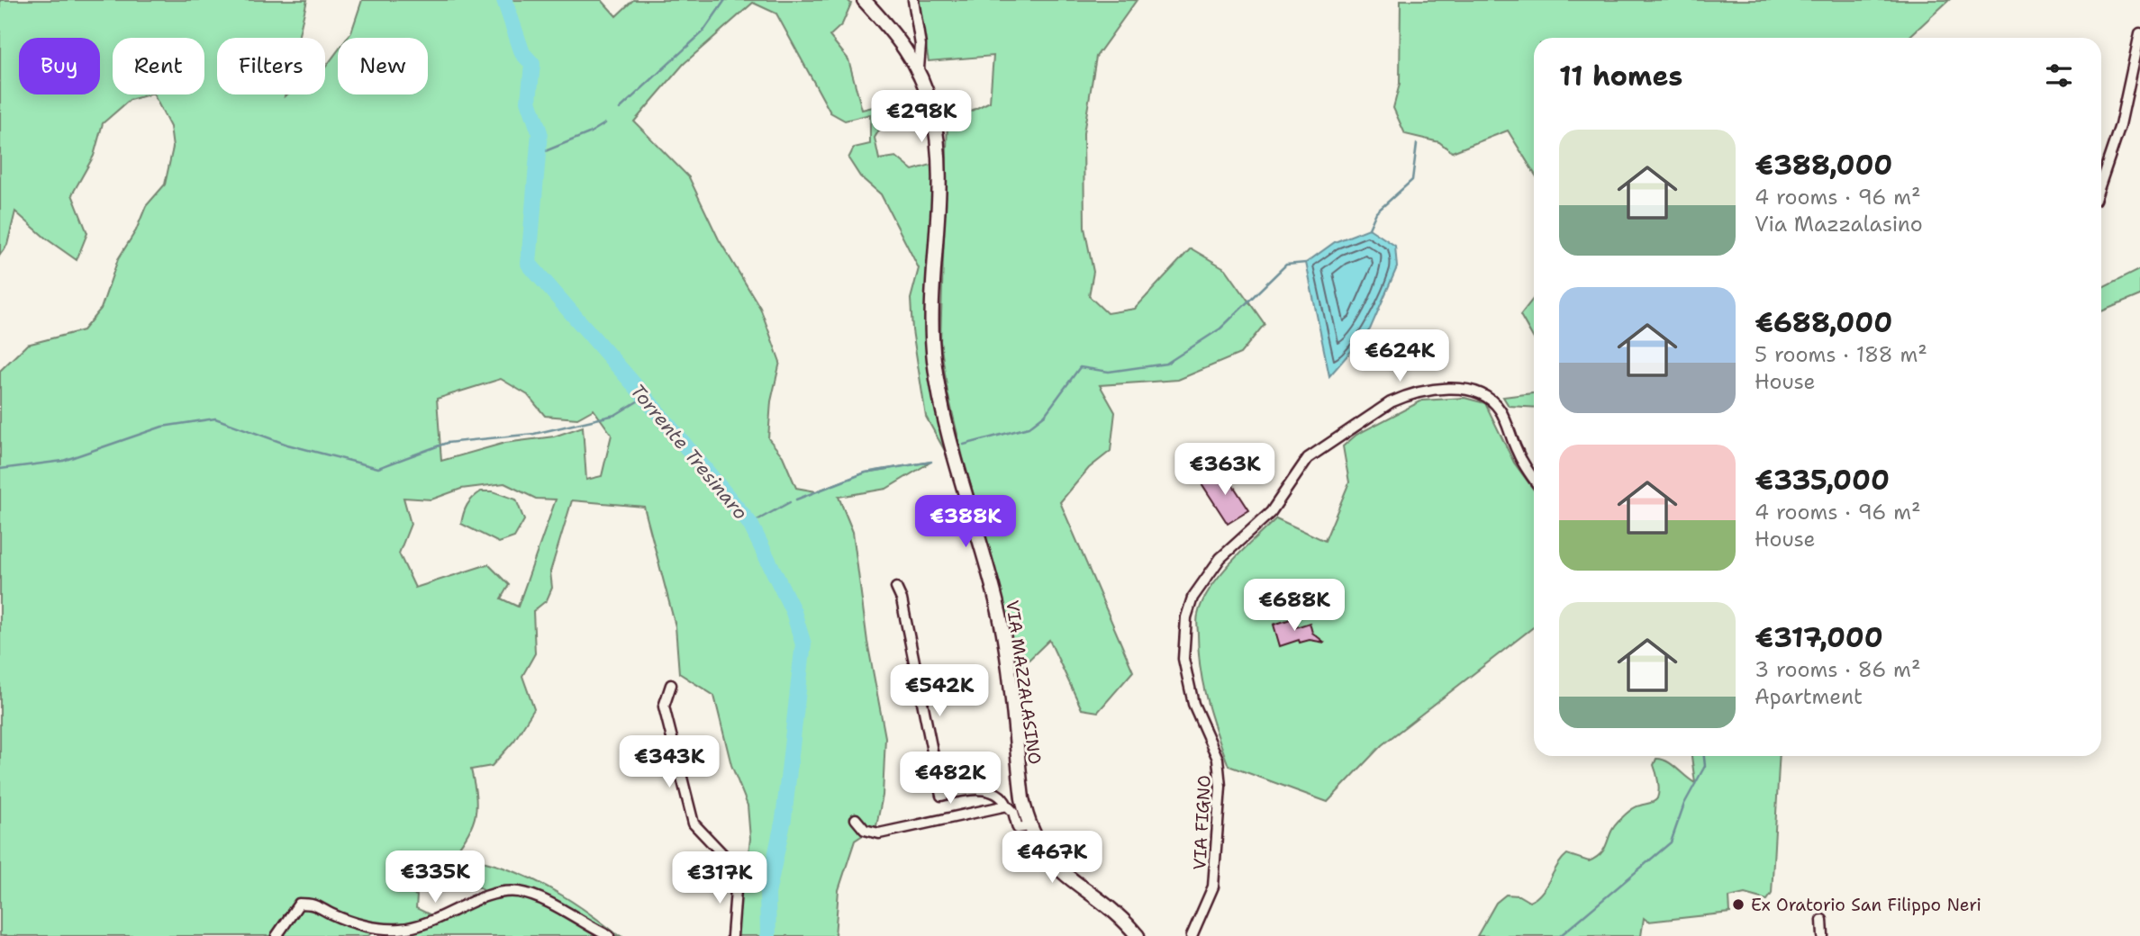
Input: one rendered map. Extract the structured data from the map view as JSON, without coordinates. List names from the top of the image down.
{
  "streets": {
    "main road": ["VIA MAZZALASINO"],
    "street": ["VIA FIGNO"]
  },
  "water": ["Torrente Tresinaro"],
  "places": ["Ex Oratorio San Filippo Neri"],
  "page": {
    "chip": [
      "Buy",
      "Rent",
      "Filters",
      "New"
    ],
    "heading": "11 homes",
    "price": [
      "€298K",
      "€624K",
      "€363K",
      "€388K",
      "€688K",
      "€542K",
      "€343K",
      "€482K",
      "€467K",
      "€335K",
      "€317K"
    ],
    "list": [
      {
        "name": "€388,000",
        "note": "4 rooms · 96 m² · Via Mazzalasino"
      },
      {
        "name": "€688,000",
        "note": "5 rooms · 188 m² · House"
      },
      {
        "name": "€335,000",
        "note": "4 rooms · 96 m² · House"
      },
      {
        "name": "€317,000",
        "note": "3 rooms · 86 m² · Apartment"
      }
    ]
  }
}
